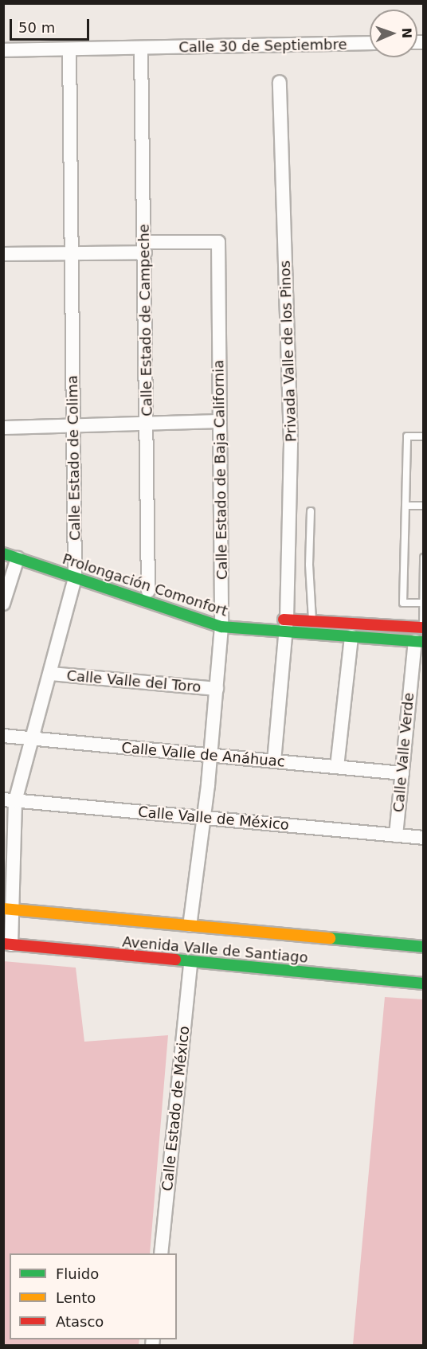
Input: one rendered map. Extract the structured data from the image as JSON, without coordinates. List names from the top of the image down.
{
  "streets": {
    "main road": ["Prolongación Comonfort", "Avenida Valle de Santiago"],
    "street": [
      "Calle 30 de Septiembre",
      "Calle Estado de Campeche",
      "Privada Valle de los Pinos",
      "Calle Estado de Colima",
      "Calle Estado de Baja California",
      "Calle Valle del Toro",
      "Calle Valle Verde",
      "Calle Valle de Anáhuac",
      "Calle Valle de México",
      "Calle Estado de México"
    ]
  },
  "crossings": [
    ["Calle 30 de Septiembre", "Calle Estado de Campeche"],
    ["Calle 30 de Septiembre", "Calle Estado de Colima"],
    ["Calle Estado de Campeche", "Calle Estado de Baja California"],
    ["Calle Estado de Campeche", "Prolongación Comonfort"],
    ["Privada Valle de los Pinos", "Prolongación Comonfort"],
    ["Privada Valle de los Pinos", "Calle Valle de Anáhuac"],
    ["Calle Estado de Colima", "Prolongación Comonfort"],
    ["Calle Estado de Colima", "Calle Valle del Toro"],
    ["Calle Estado de Colima", "Calle Valle de Anáhuac"],
    ["Calle Estado de Colima", "Calle Valle de México"],
    ["Calle Estado de Colima", "Avenida Valle de Santiago"],
    ["Calle Estado de Baja California", "Prolongación Comonfort"],
    ["Calle Estado de Baja California", "Calle Valle del Toro"],
    ["Calle Estado de Baja California", "Calle Valle de Anáhuac"],
    ["Calle Estado de Baja California", "Calle Valle de México"],
    ["Calle Estado de Baja California", "Avenida Valle de Santiago"],
    ["Prolongación Comonfort", "Calle Valle Verde"],
    ["Calle Valle Verde", "Calle Valle de Anáhuac"],
    ["Calle Valle Verde", "Calle Valle de México"],
    ["Avenida Valle de Santiago", "Calle Estado de México"]
  ],
  "legend": ["Fluido", "Lento", "Atasco"],
  "scale_bar": "50 m",
  "north": "right"
}
